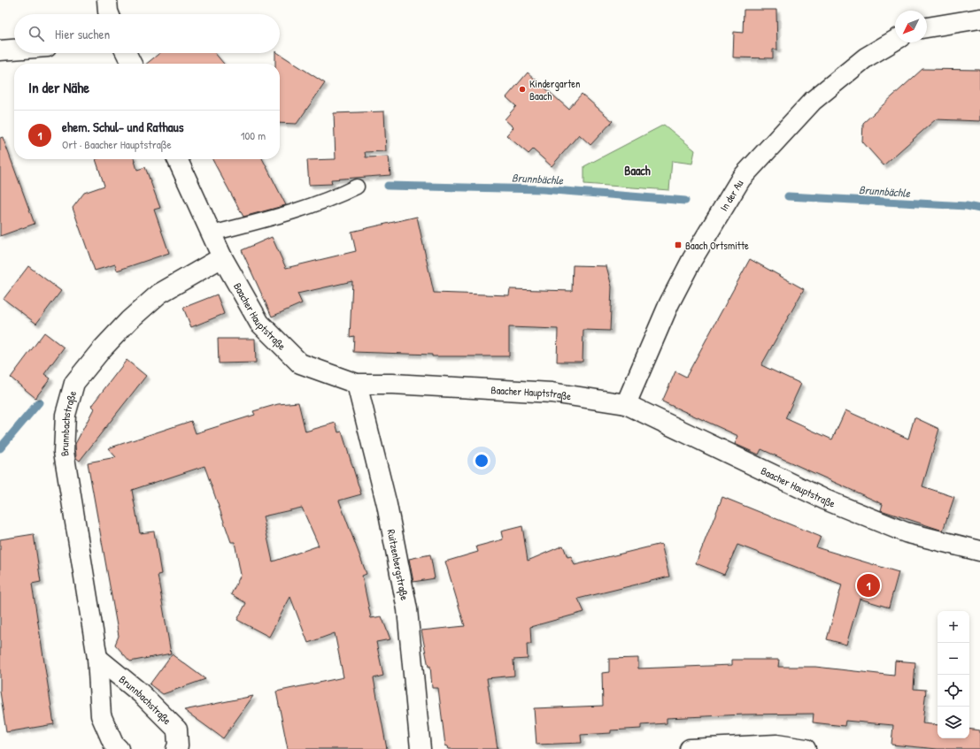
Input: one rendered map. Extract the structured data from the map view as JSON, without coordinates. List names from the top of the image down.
{
  "streets": {
    "street": [
      "In der Au",
      "Baacher Hauptstraße",
      "Brunnbachstraße",
      "Ruitzenbergstraße"
    ]
  },
  "crossings": [
    ["In der Au", "Baacher Hauptstraße"],
    ["Baacher Hauptstraße", "Brunnbachstraße"],
    ["Baacher Hauptstraße", "Ruitzenbergstraße"]
  ],
  "districts": ["Baach"],
  "water": ["Brunnbächle"],
  "places": {
    "other": ["Kindergarten Baach"],
    "transit": ["Baach Ortsmitte"]
  },
  "north": "bottom left",
  "page": {
    "search": "Hier suchen",
    "heading": "In der Nähe",
    "list": [
      {
        "mark": "1",
        "name": "ehem. Schul- und Rathaus",
        "note": "Ort · Baacher Hauptstraße",
        "value": "100 m"
      }
    ],
    "pins": "1",
    "map_buttons": ["+", "−"]
  }
}
